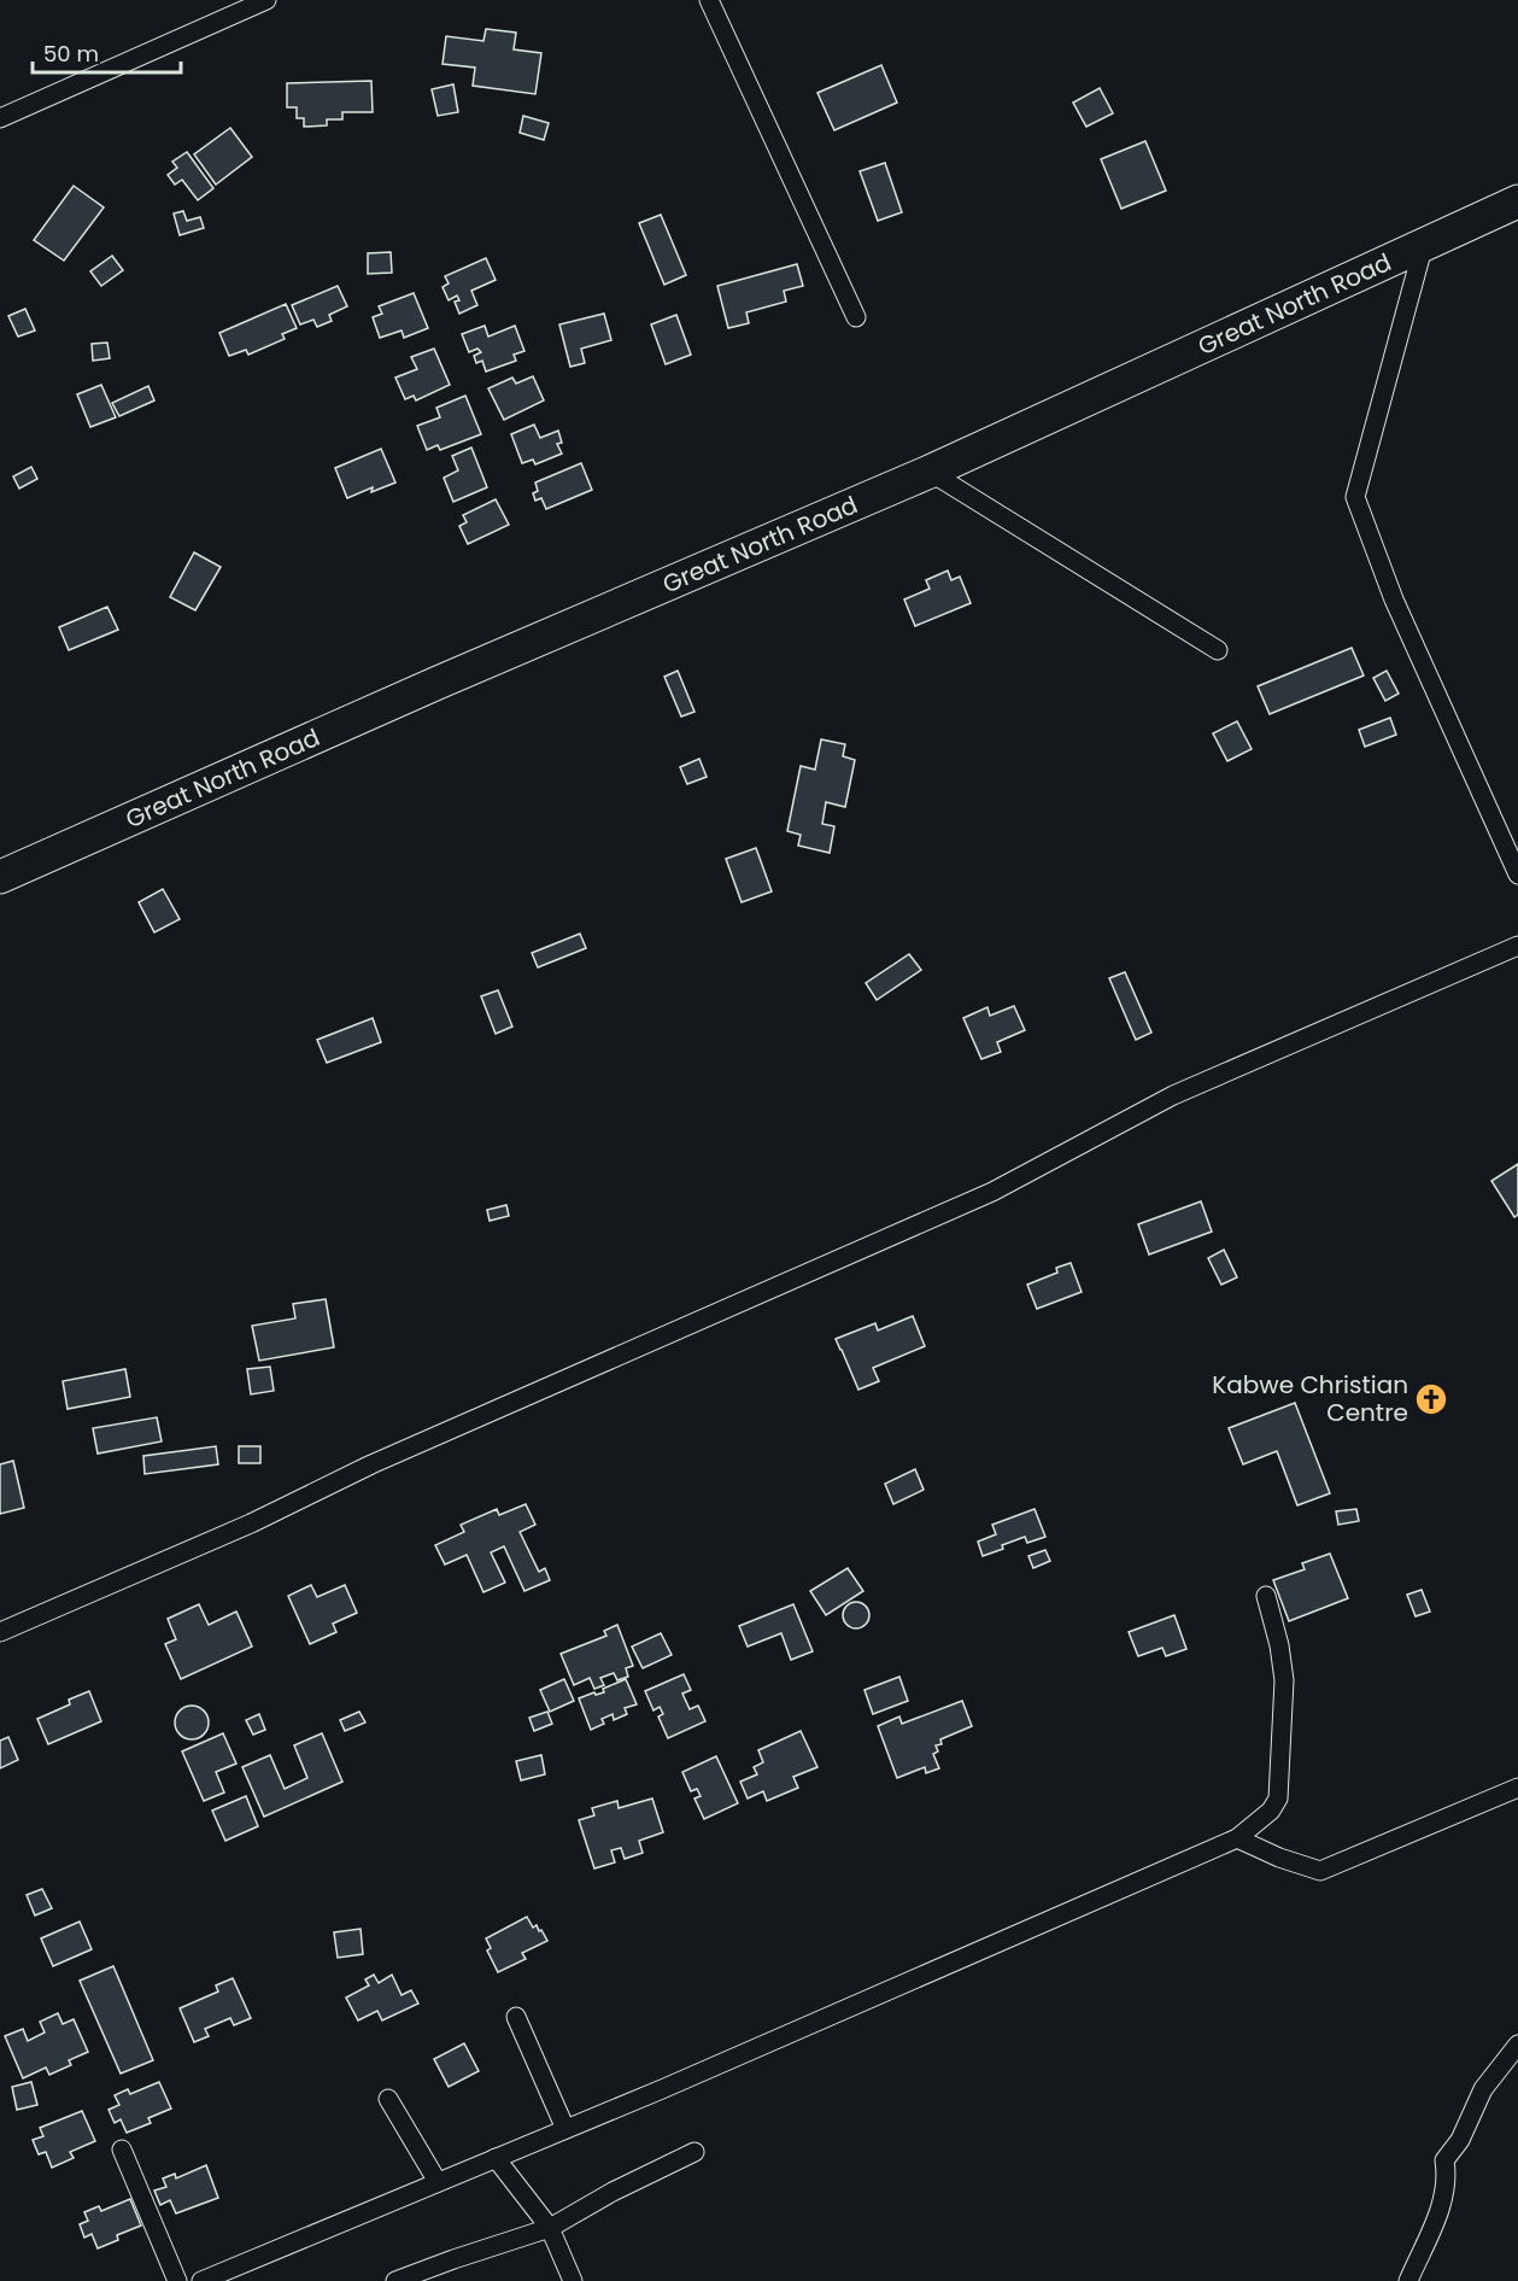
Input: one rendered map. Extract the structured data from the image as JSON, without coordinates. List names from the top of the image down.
{
  "streets": {
    "highway": ["Great North Road"]
  },
  "places": {
    "church": ["Kabwe Christian Centre"]
  },
  "scale_bar": "50 m"
}
